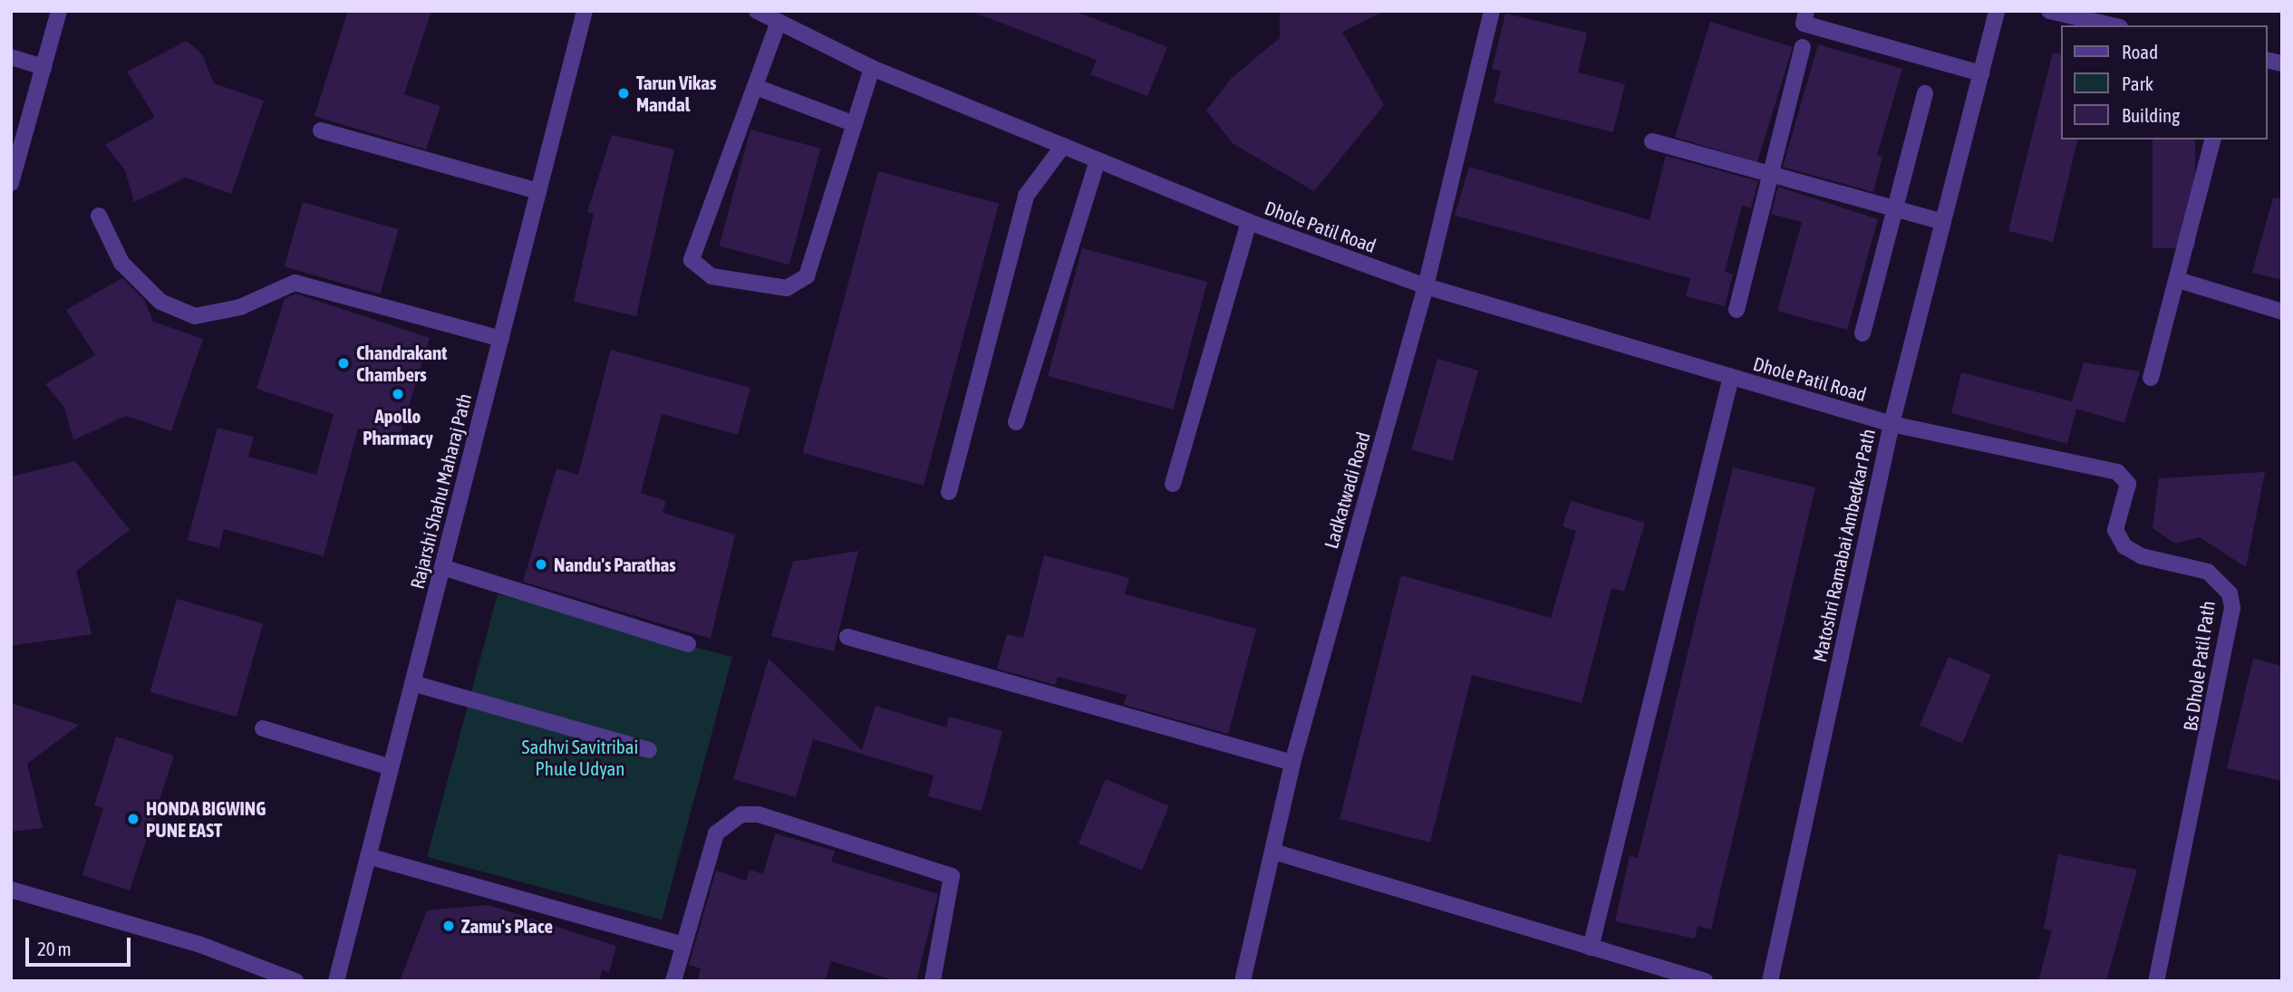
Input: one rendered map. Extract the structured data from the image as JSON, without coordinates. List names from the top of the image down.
{
  "streets": {
    "street": [
      "Dhole Patil Road",
      "Ladkatwadi Road",
      "Rajarshi Shahu Maharaj Path",
      "Matoshri Ramabai Ambedkar Path",
      "Bs Dhole Patil Path"
    ]
  },
  "crossings": [
    ["Dhole Patil Road", "Ladkatwadi Road"],
    ["Dhole Patil Road", "Matoshri Ramabai Ambedkar Path"],
    ["Dhole Patil Road", "Bs Dhole Patil Path"],
    ["Matoshri Ramabai Ambedkar Path", "Bs Dhole Patil Path"]
  ],
  "parks": ["Sadhvi Savitribai Phule Udyan"],
  "places": [
    "Tarun Vikas Mandal",
    "Chandrakant Chambers",
    "Apollo Pharmacy",
    "Nandu's Parathas",
    "HONDA BIGWING PUNE EAST",
    "Zamu's Place"
  ],
  "legend": ["Road", "Park", "Building"],
  "scale_bar": "20 m"
}
